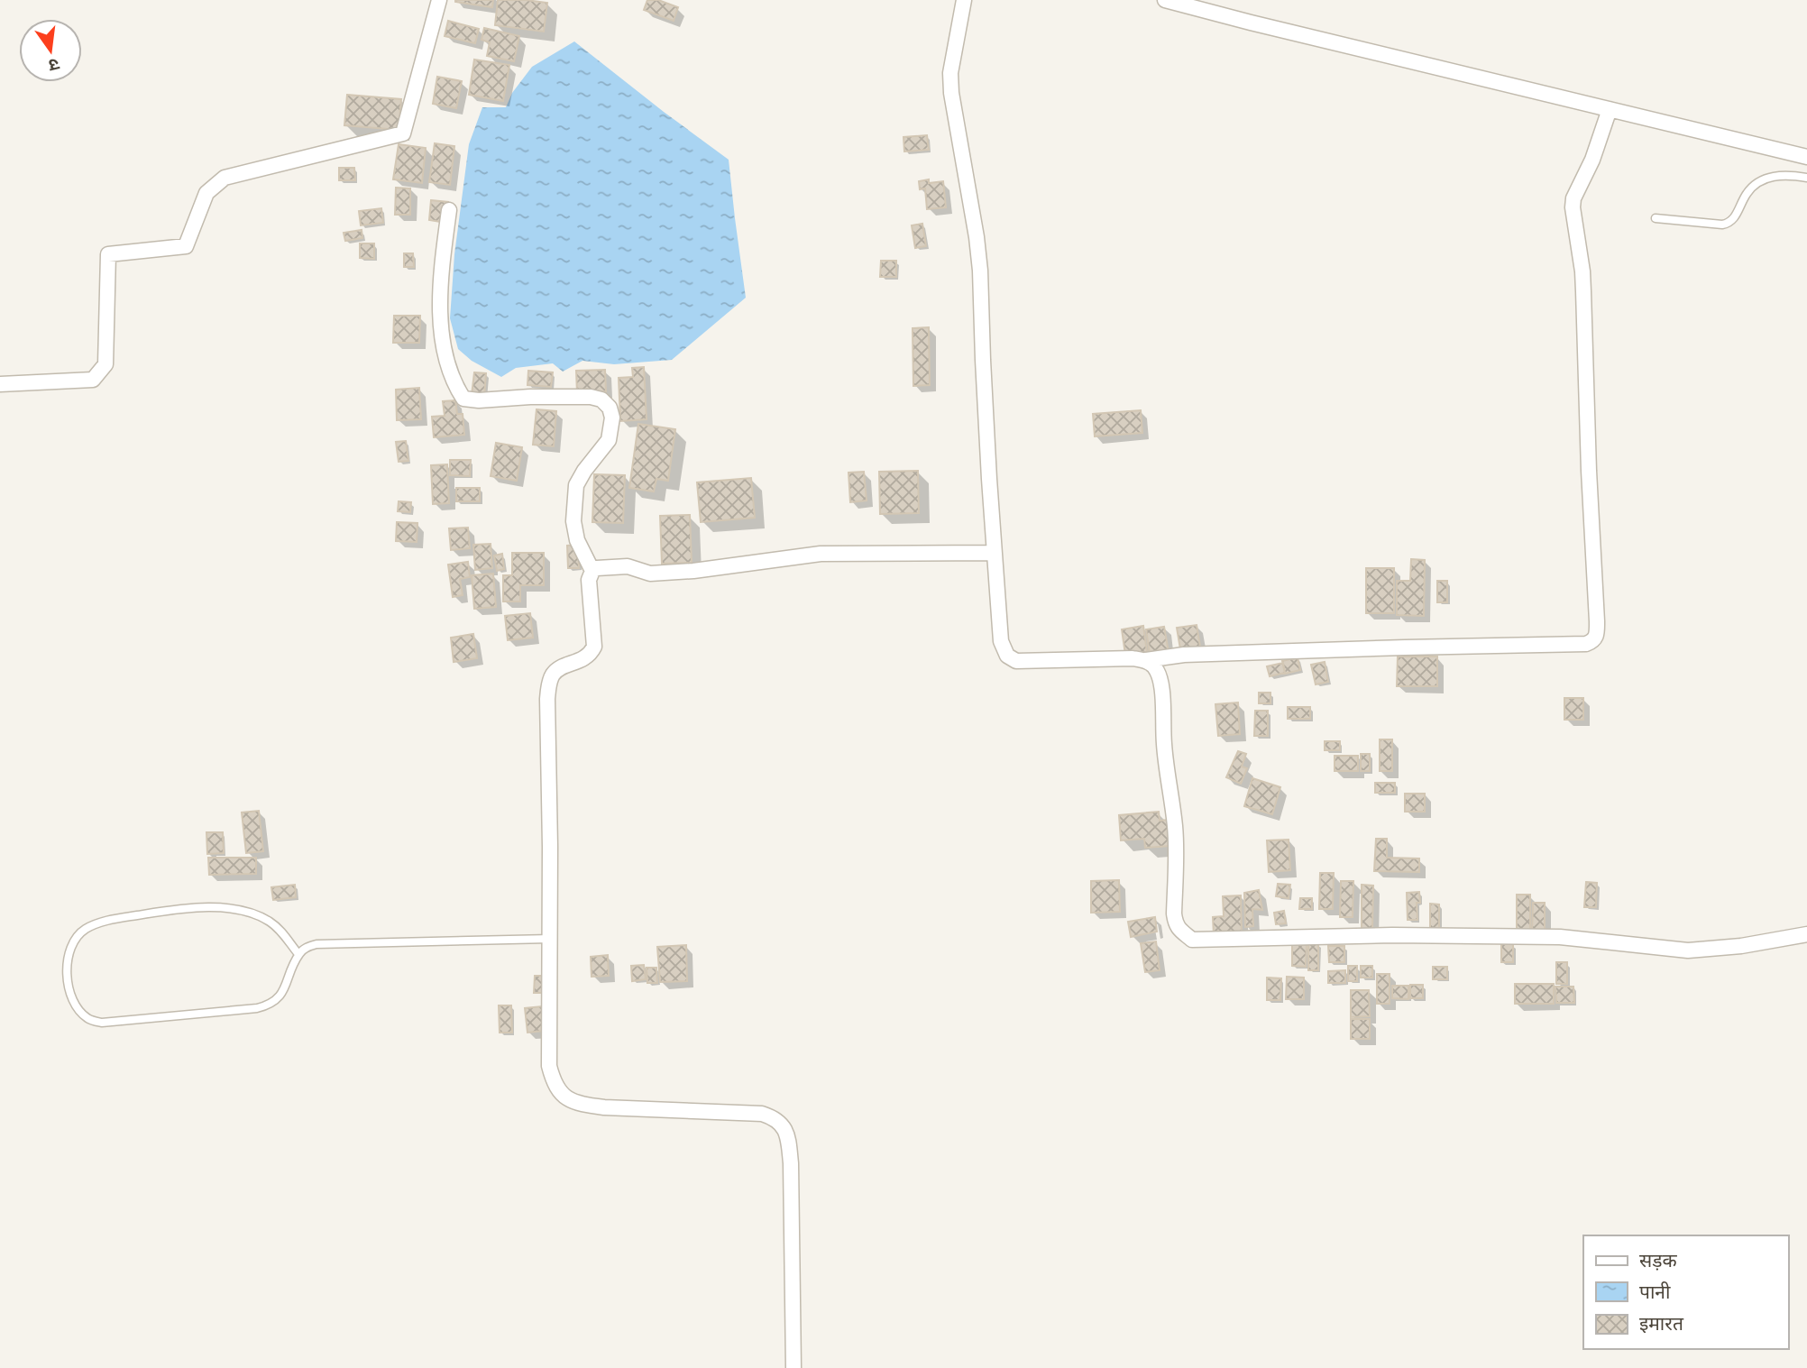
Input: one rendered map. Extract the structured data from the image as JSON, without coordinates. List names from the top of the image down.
{
  "legend": ["सड़क", "पानी", "इमारत"],
  "north": "bottom"
}
